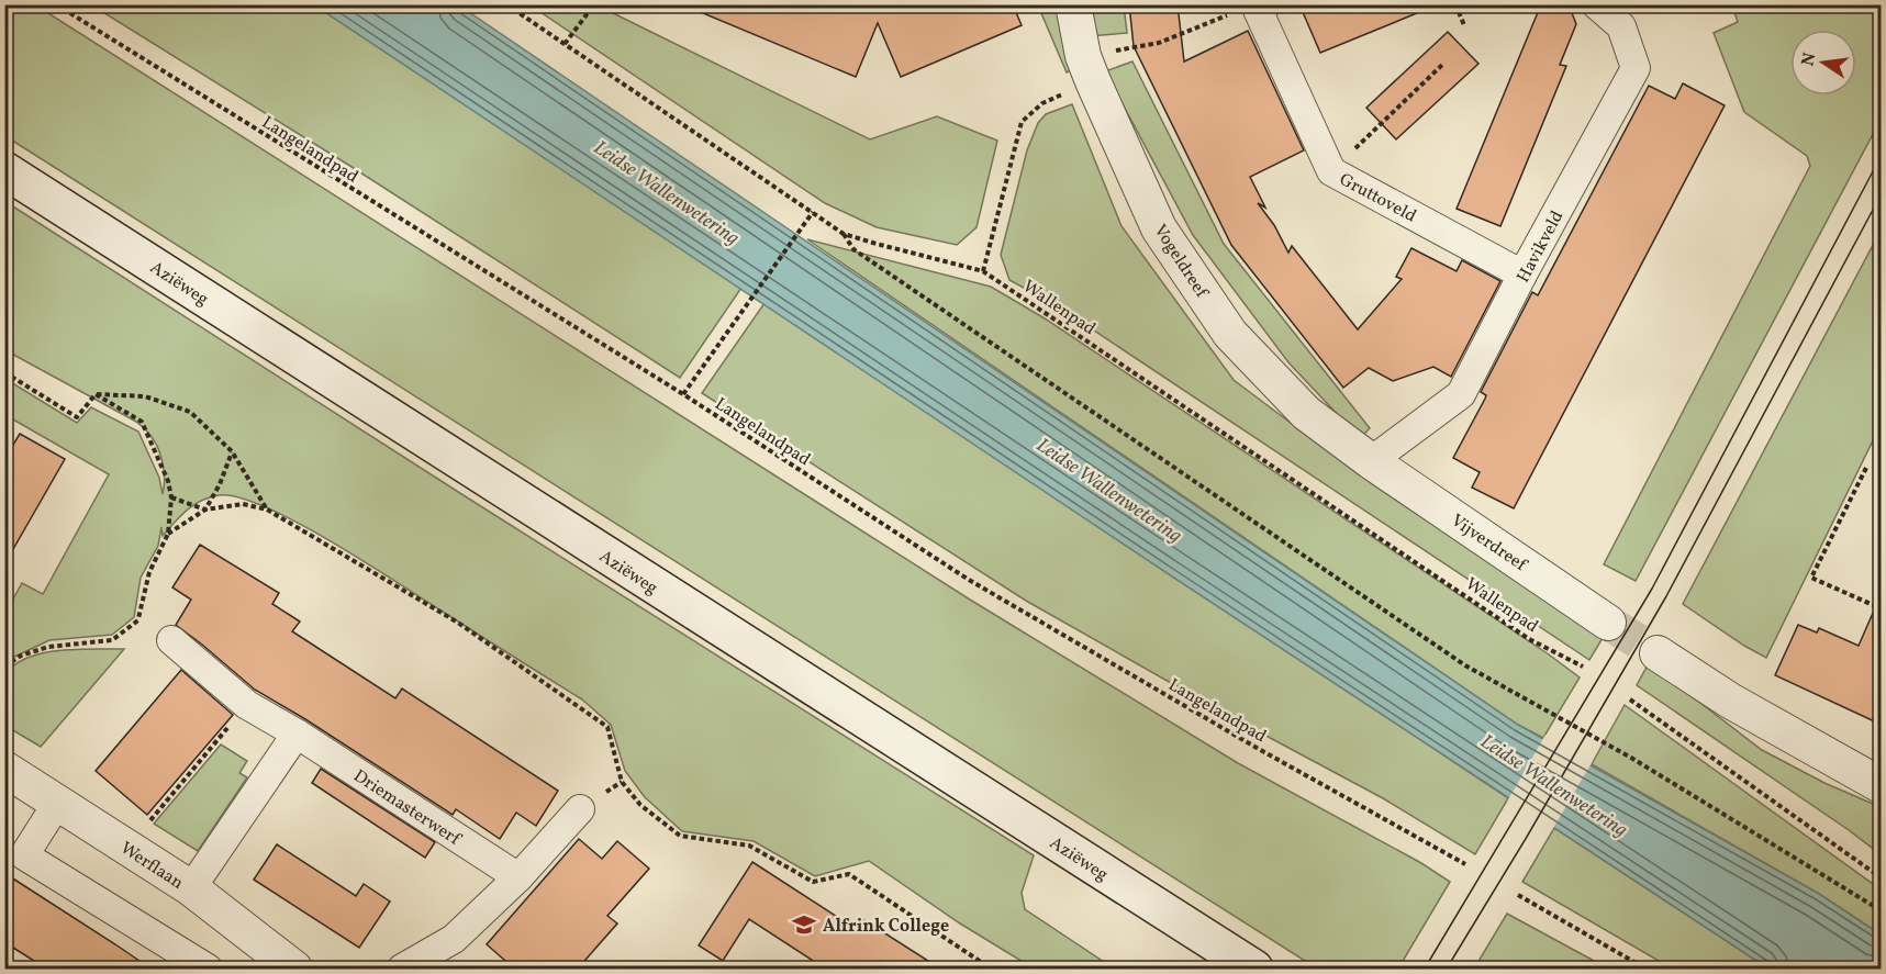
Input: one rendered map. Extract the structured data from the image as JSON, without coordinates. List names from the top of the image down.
{
  "streets": {
    "main road": ["Aziëweg"],
    "street": [
      "Gruttoveld",
      "Havikveld",
      "Vogeldreef",
      "Vijverdreef",
      "Driemasterwerf",
      "Werflaan"
    ],
    "path": ["Langelandpad", "Wallenpad"]
  },
  "crossings": [
    ["Gruttoveld", "Havikveld"],
    ["Havikveld", "Vogeldreef"],
    ["Havikveld", "Vijverdreef"],
    ["Vogeldreef", "Vijverdreef"]
  ],
  "water": ["Leidse Wallenwetering"],
  "places": {
    "school or university": ["Alfrink College"]
  },
  "north": "left"
}
